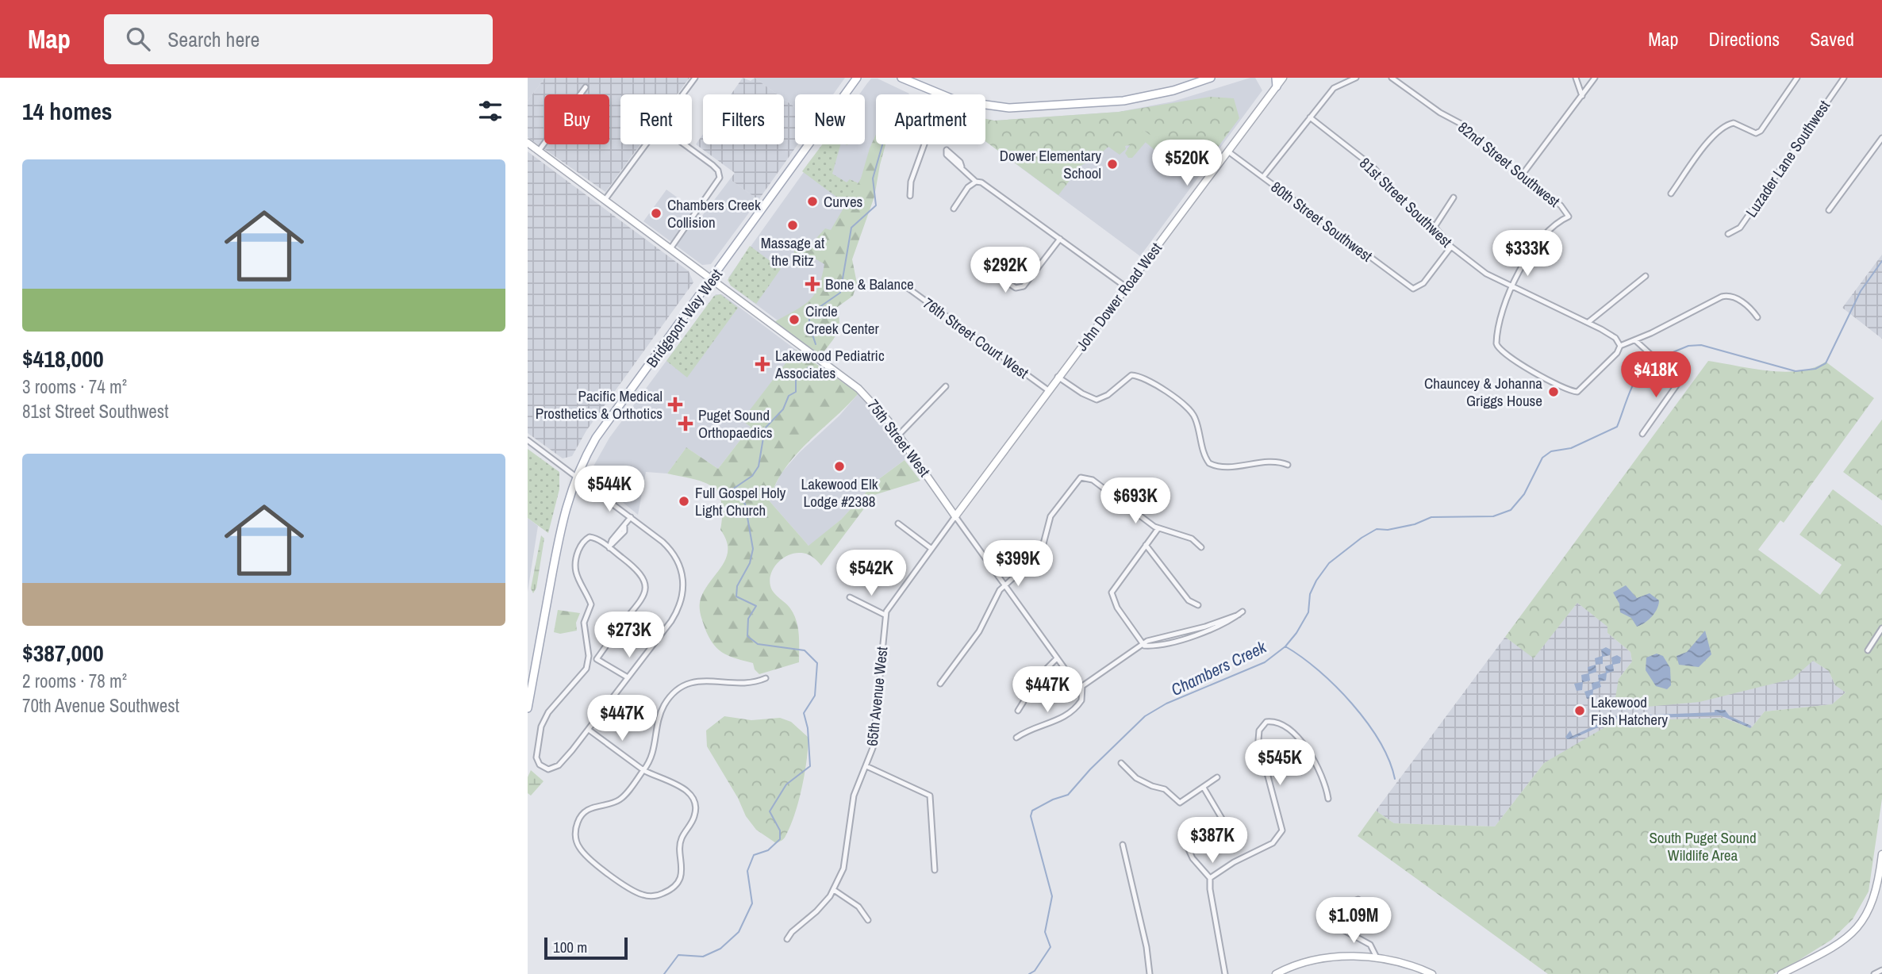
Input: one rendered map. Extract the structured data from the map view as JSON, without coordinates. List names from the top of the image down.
{
  "streets": {
    "main road": ["Bridgeport Way West"],
    "street": [
      "Luzader Lane Southwest",
      "82nd Street Southwest",
      "81st Street Southwest",
      "80th Street Southwest",
      "John Dower Road West",
      "76th Street Court West",
      "75th Street West",
      "65th Avenue West"
    ]
  },
  "crossings": [
    ["82nd Street Southwest", "81st Street Southwest"],
    ["81st Street Southwest", "80th Street Southwest"],
    ["80th Street Southwest", "John Dower Road West"],
    ["John Dower Road West", "76th Street Court West"],
    ["John Dower Road West", "75th Street West"],
    ["John Dower Road West", "65th Avenue West"],
    ["Bridgeport Way West", "75th Street West"],
    ["75th Street West", "65th Avenue West"]
  ],
  "water": ["Chambers Creek"],
  "parks": ["South Puget Sound Wildlife Area"],
  "places": {
    "other": [
      "Dower Elementary School",
      "Curves",
      "Chambers Creek Collision",
      "Massage at the Ritz",
      "Circle Creek Center",
      "Chauncey & Johanna Griggs House",
      "Lakewood Elk Lodge #2388",
      "Full Gospel Holy Light Church",
      "Lakewood Fish Hatchery"
    ],
    "health": [
      "Bone & Balance",
      "Lakewood Pediatric Associates",
      "Pacific Medical Prosthetics & Orthotics",
      "Puget Sound Orthopaedics"
    ]
  },
  "scale_bar": "100 m",
  "page": {
    "header": "Map",
    "search": "Search here",
    "nav": ["Map", "Directions", "Saved"],
    "heading": "14 homes",
    "chip": [
      "Buy",
      "Rent",
      "Filters",
      "New",
      "Apartment"
    ],
    "price": [
      "$520K",
      "$333K",
      "$292K",
      "$418K",
      "$544K",
      "$693K",
      "$399K",
      "$542K",
      "$273K",
      "$447K",
      "$447K",
      "$545K",
      "$387K",
      "$1.09M"
    ],
    "list": [
      {
        "name": "$418,000",
        "note": "3 rooms · 74 m² · 81st Street Southwest"
      },
      {
        "name": "$387,000",
        "note": "2 rooms · 78 m² · 70th Avenue Southwest"
      }
    ],
    "scale": "100 m"
  }
}
